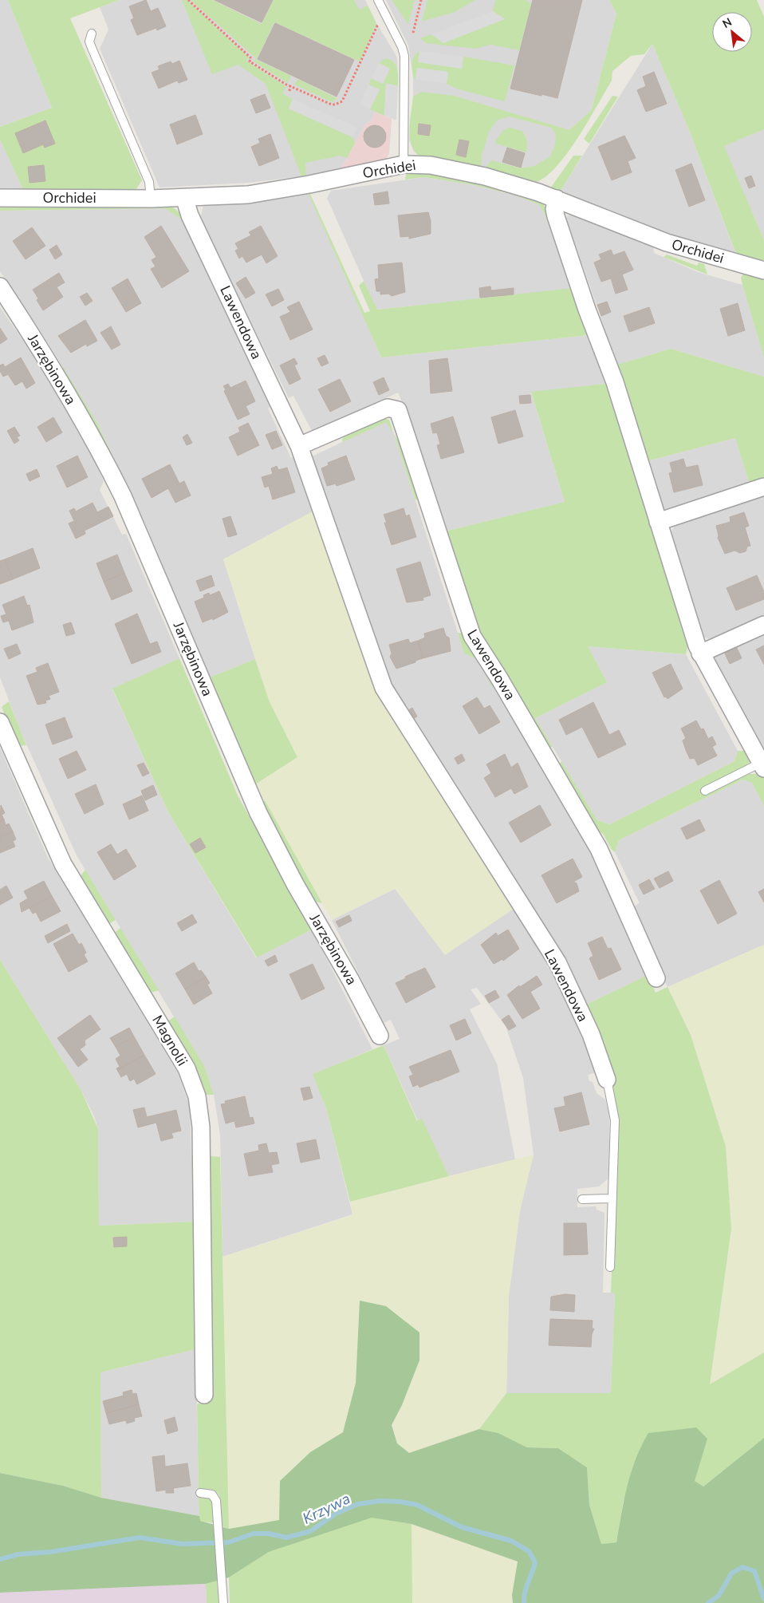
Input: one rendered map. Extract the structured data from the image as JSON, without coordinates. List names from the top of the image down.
{
  "streets": {
    "street": [
      "Orchidei",
      "Lawendowa",
      "Jarzębinowa",
      "Magnolii"
    ]
  },
  "crossings": [
    ["Orchidei", "Lawendowa"]
  ],
  "water": ["Krzywa"],
  "north": "top left"
}
